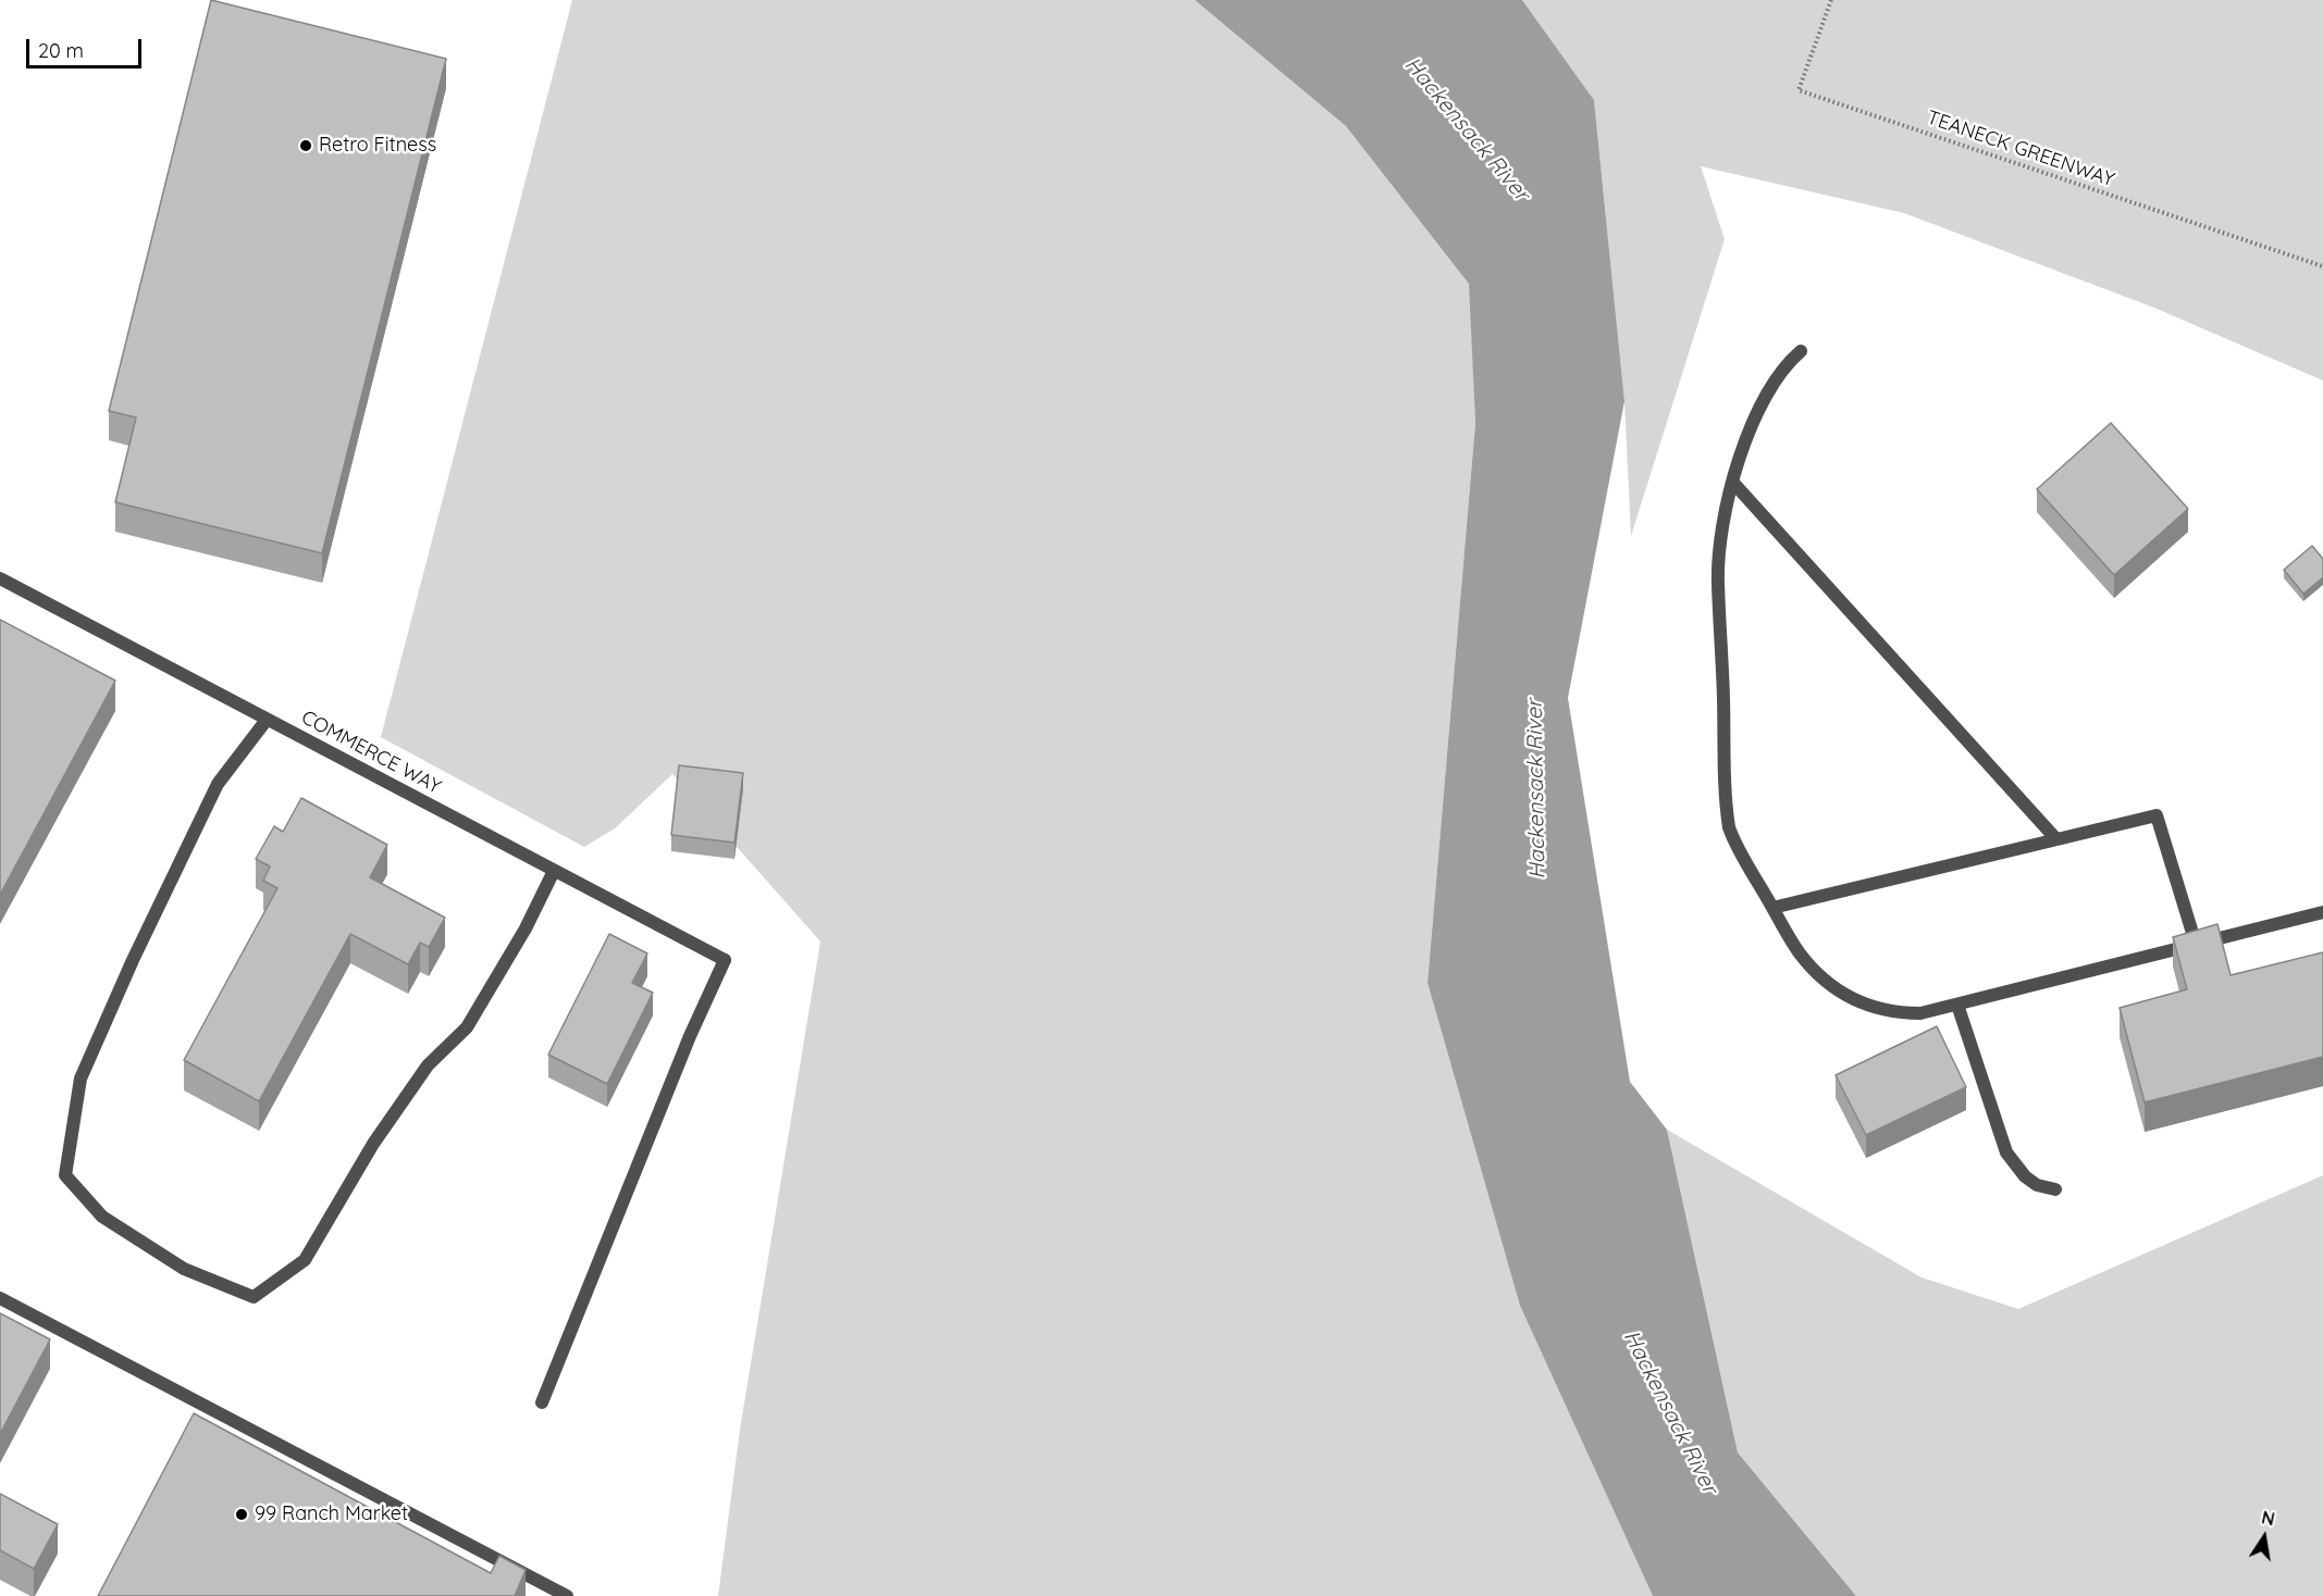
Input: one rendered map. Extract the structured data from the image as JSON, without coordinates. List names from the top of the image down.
{
  "streets": {
    "street": ["COMMERCE WAY"],
    "path": ["TEANECK GREENWAY"]
  },
  "water": ["Hackensack River"],
  "places": ["Retro Fitness", "99 Ranch Market"],
  "scale_bar": "20 m",
  "north": "top"
}
